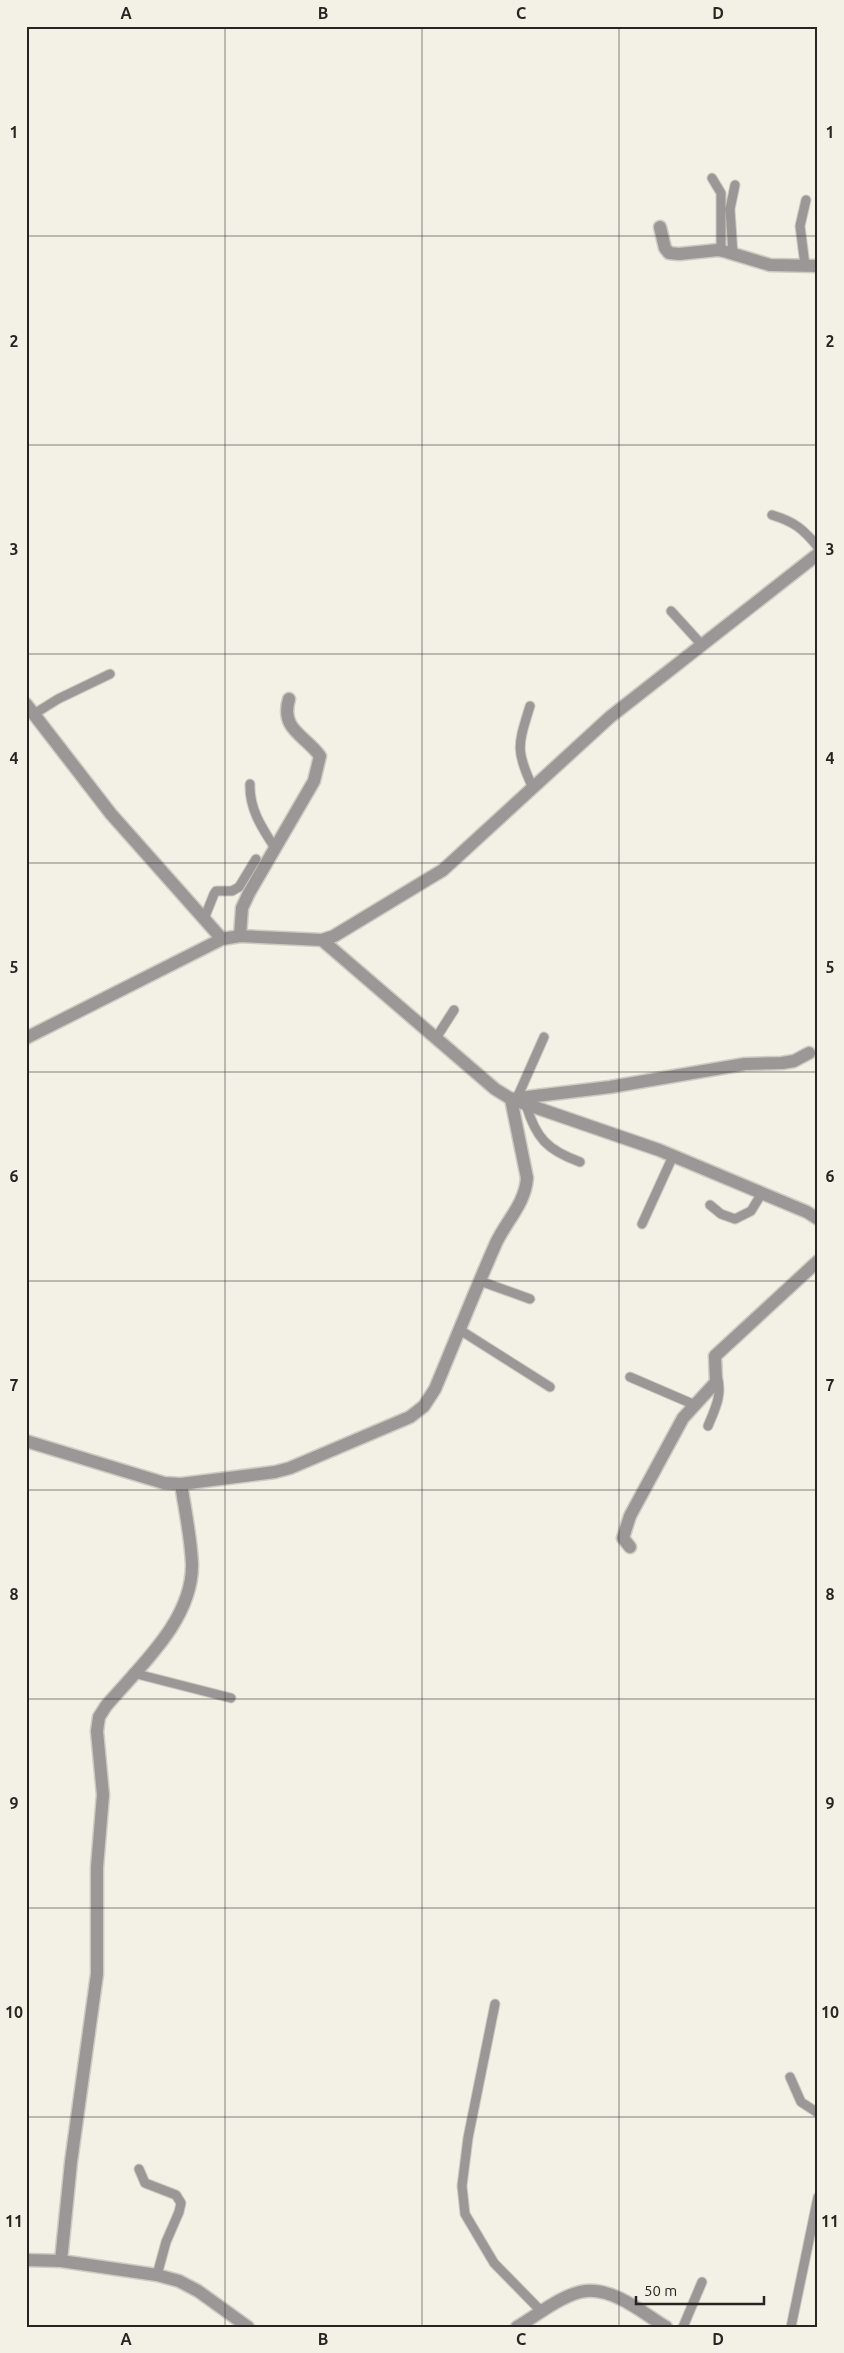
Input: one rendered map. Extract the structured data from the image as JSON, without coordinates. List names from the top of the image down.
{
  "scale_bar": "50 m",
  "grid": {
    "columns": [
      "A",
      "B",
      "C",
      "D"
    ],
    "rows": [
      "1",
      "2",
      "3",
      "4",
      "5",
      "6",
      "7",
      "8",
      "9",
      "10",
      "11"
    ]
  }
}
